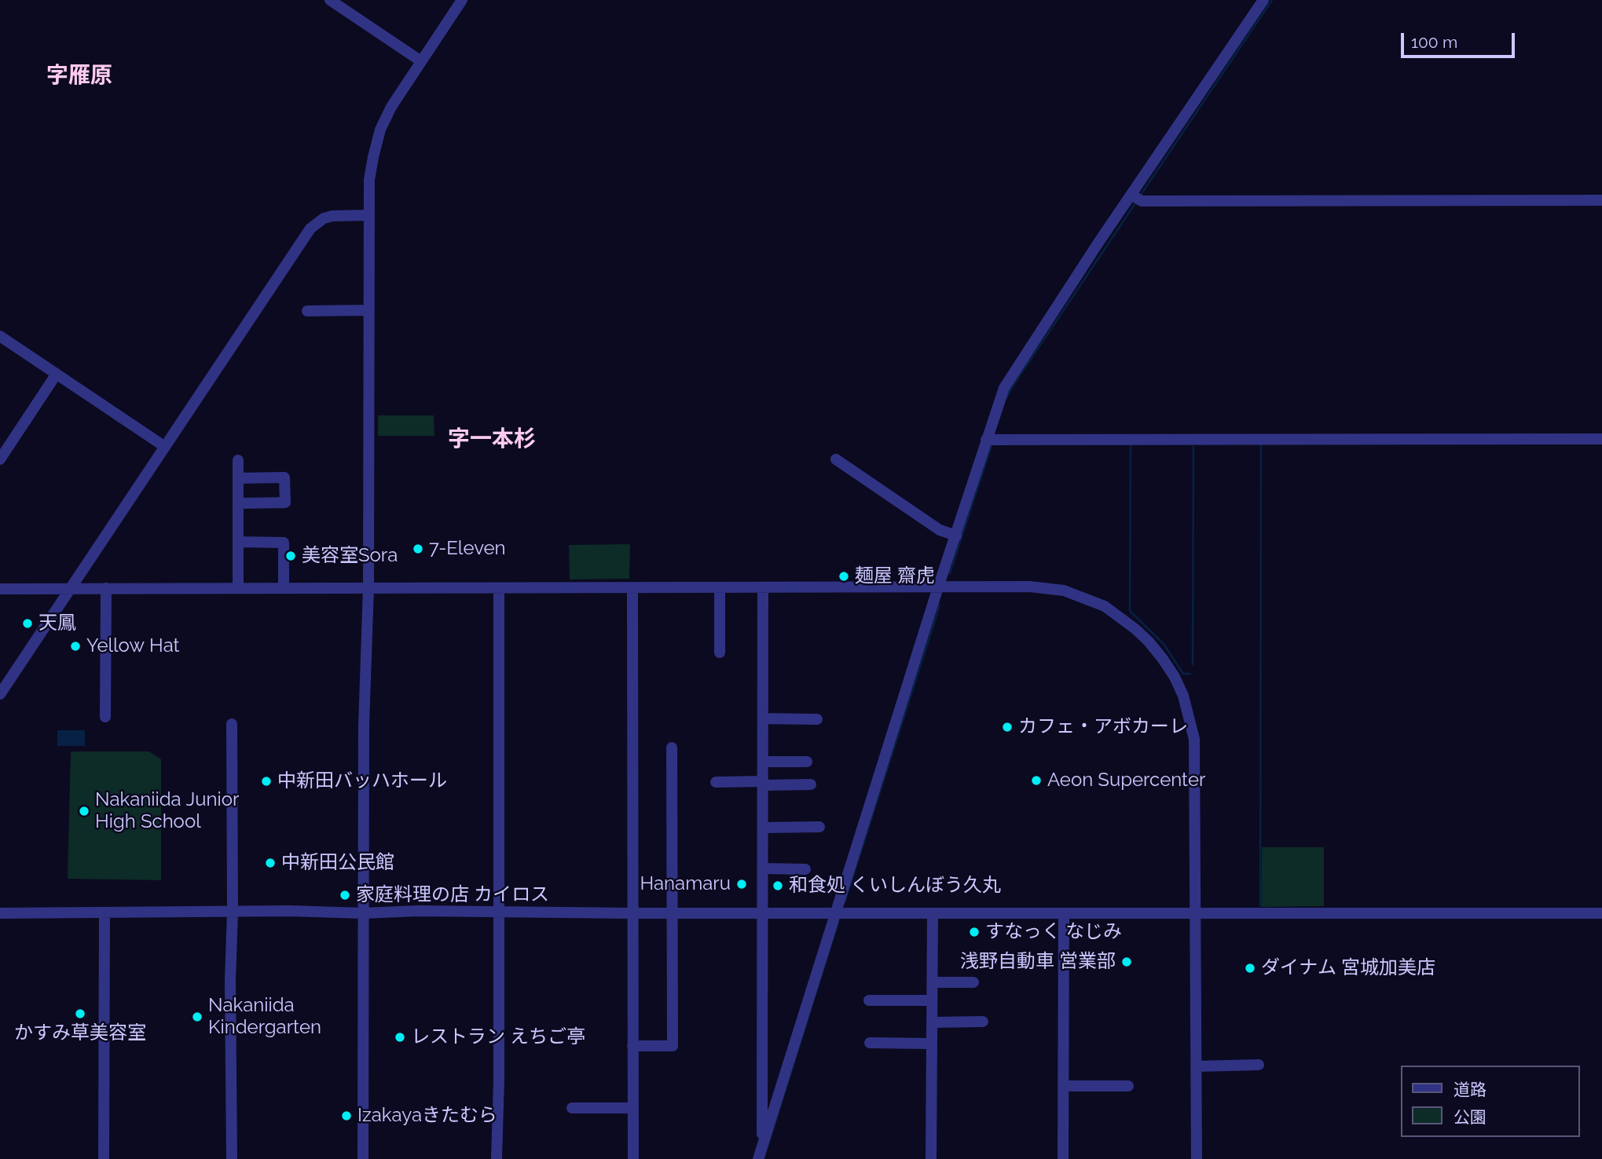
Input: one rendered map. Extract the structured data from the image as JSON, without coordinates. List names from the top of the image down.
{
  "districts": ["字雁原", "字一本杉"],
  "places": [
    "7-Eleven",
    "美容室Sora",
    "麺屋 齋虎",
    "天鳳",
    "Yellow Hat",
    "カフェ・アボカーレ",
    "Aeon Supercenter",
    "中新田バッハホール",
    "Nakaniida Junior High School",
    "中新田公民館",
    "Hanamaru",
    "和食処 くいしんぼう久丸",
    "家庭料理の店 カイロス",
    "すなっく なじみ",
    "浅野自動車 営業部",
    "ダイナム 宮城加美店",
    "かすみ草美容室",
    "Nakaniida Kindergarten",
    "レストラン えちご亭",
    "Izakayaきたむら"
  ],
  "legend": ["道路", "公園"],
  "scale_bar": "100 m"
}
